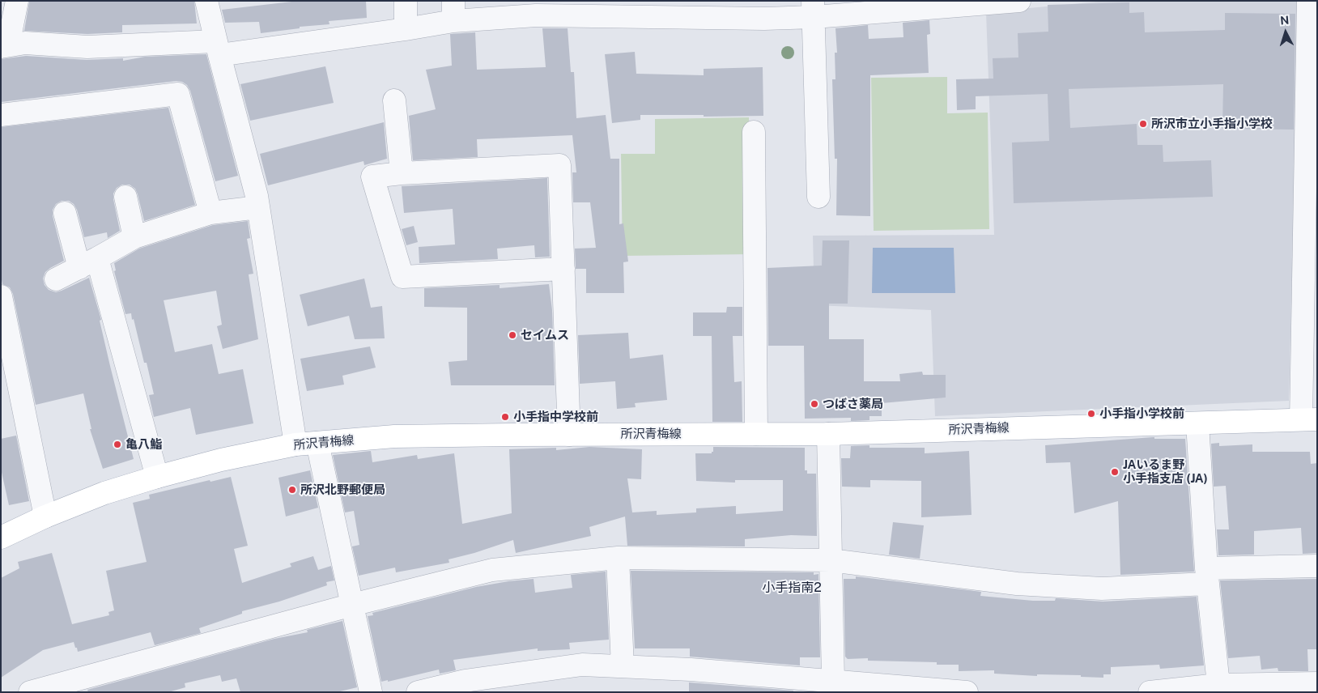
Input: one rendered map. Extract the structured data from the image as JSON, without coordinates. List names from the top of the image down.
{
  "streets": {
    "main road": ["所沢青梅線"]
  },
  "districts": ["小手指南2"],
  "places": [
    "所沢市立小手指小学校",
    "セイムス",
    "つばさ薬局",
    "小手指小学校前",
    "小手指中学校前",
    "亀八鮨",
    "JAいるま野 小手指支店 (JA)",
    "所沢北野郵便局"
  ],
  "north": "top"
}
